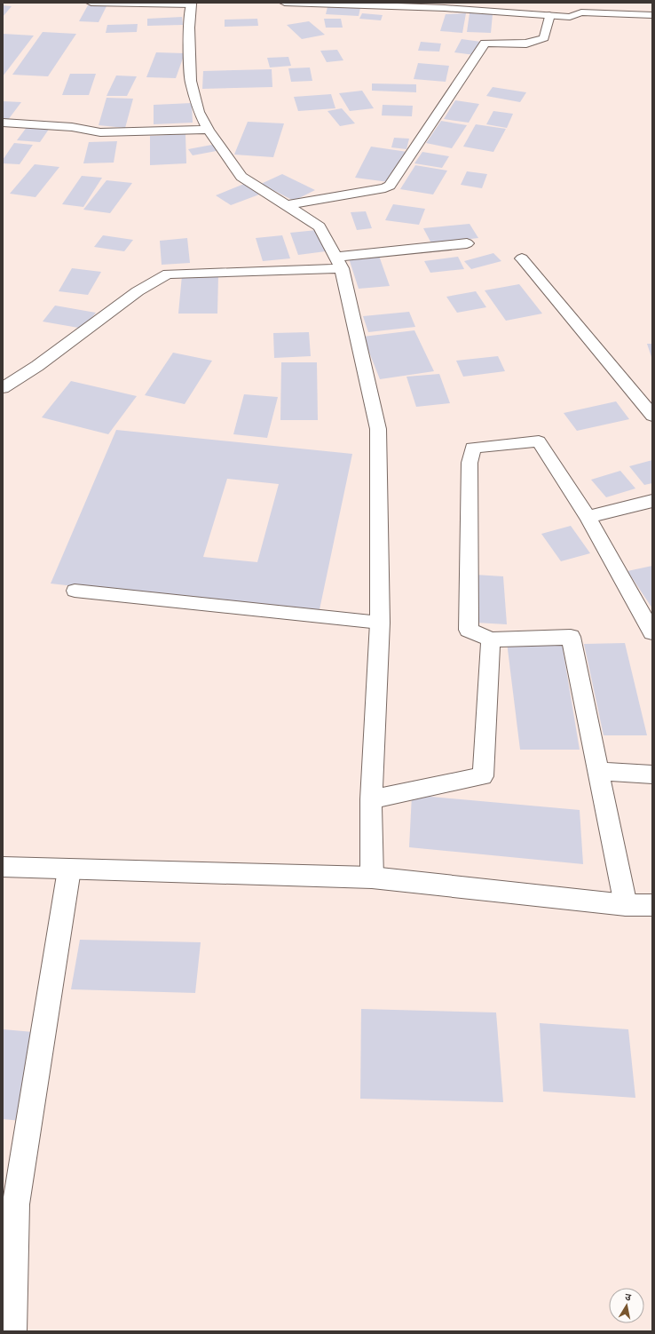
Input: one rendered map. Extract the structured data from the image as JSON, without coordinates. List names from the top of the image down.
{
  "north": "top"
}
